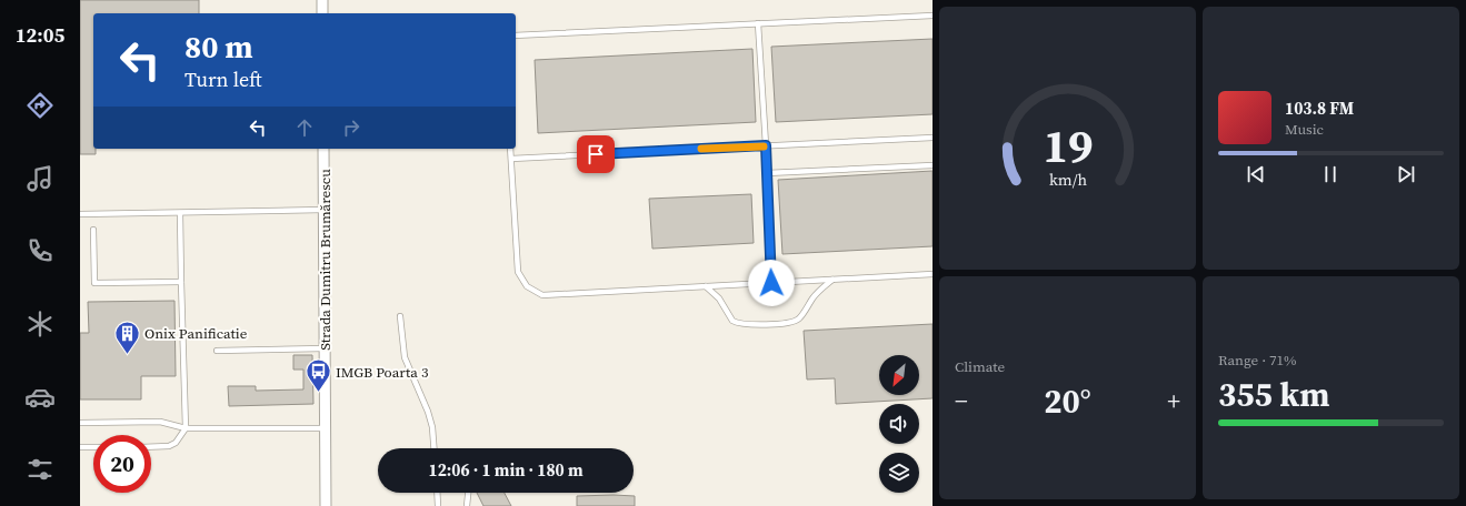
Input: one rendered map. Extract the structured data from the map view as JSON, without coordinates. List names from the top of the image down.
{
  "streets": {
    "street": ["Strada Dumitru Brumărescu"]
  },
  "places": {
    "building": ["Onix Panificatie"],
    "bus stop": ["IMGB Poarta 3"]
  },
  "north": "bottom left",
  "page": {
    "tabs": "12:05",
    "turn": ["80 m", "Turn left"],
    "song": ["103.8 FM", "Music"],
    "tile": [
      "Climate",
      ["Range · 71%", "355 km"]
    ],
    "heat": ["−", "20°", "+"],
    "limit": "20",
    "trip": "12:06 · 1 min · 180 m",
    "gauge": ["19", "km/h"]
  }
}
